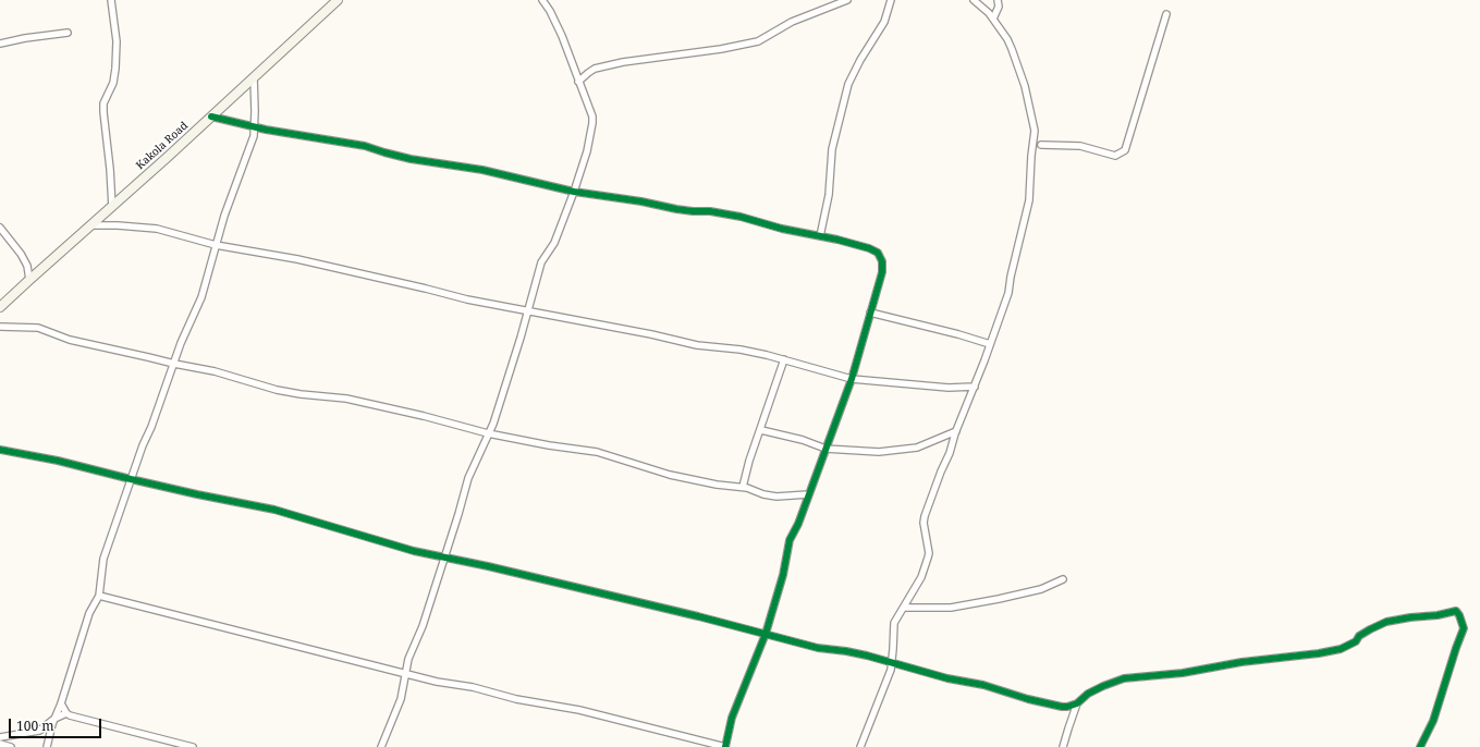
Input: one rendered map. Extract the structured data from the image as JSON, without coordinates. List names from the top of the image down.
{
  "streets": {
    "main road": ["Kakola Road"]
  },
  "scale_bar": "100 m"
}
